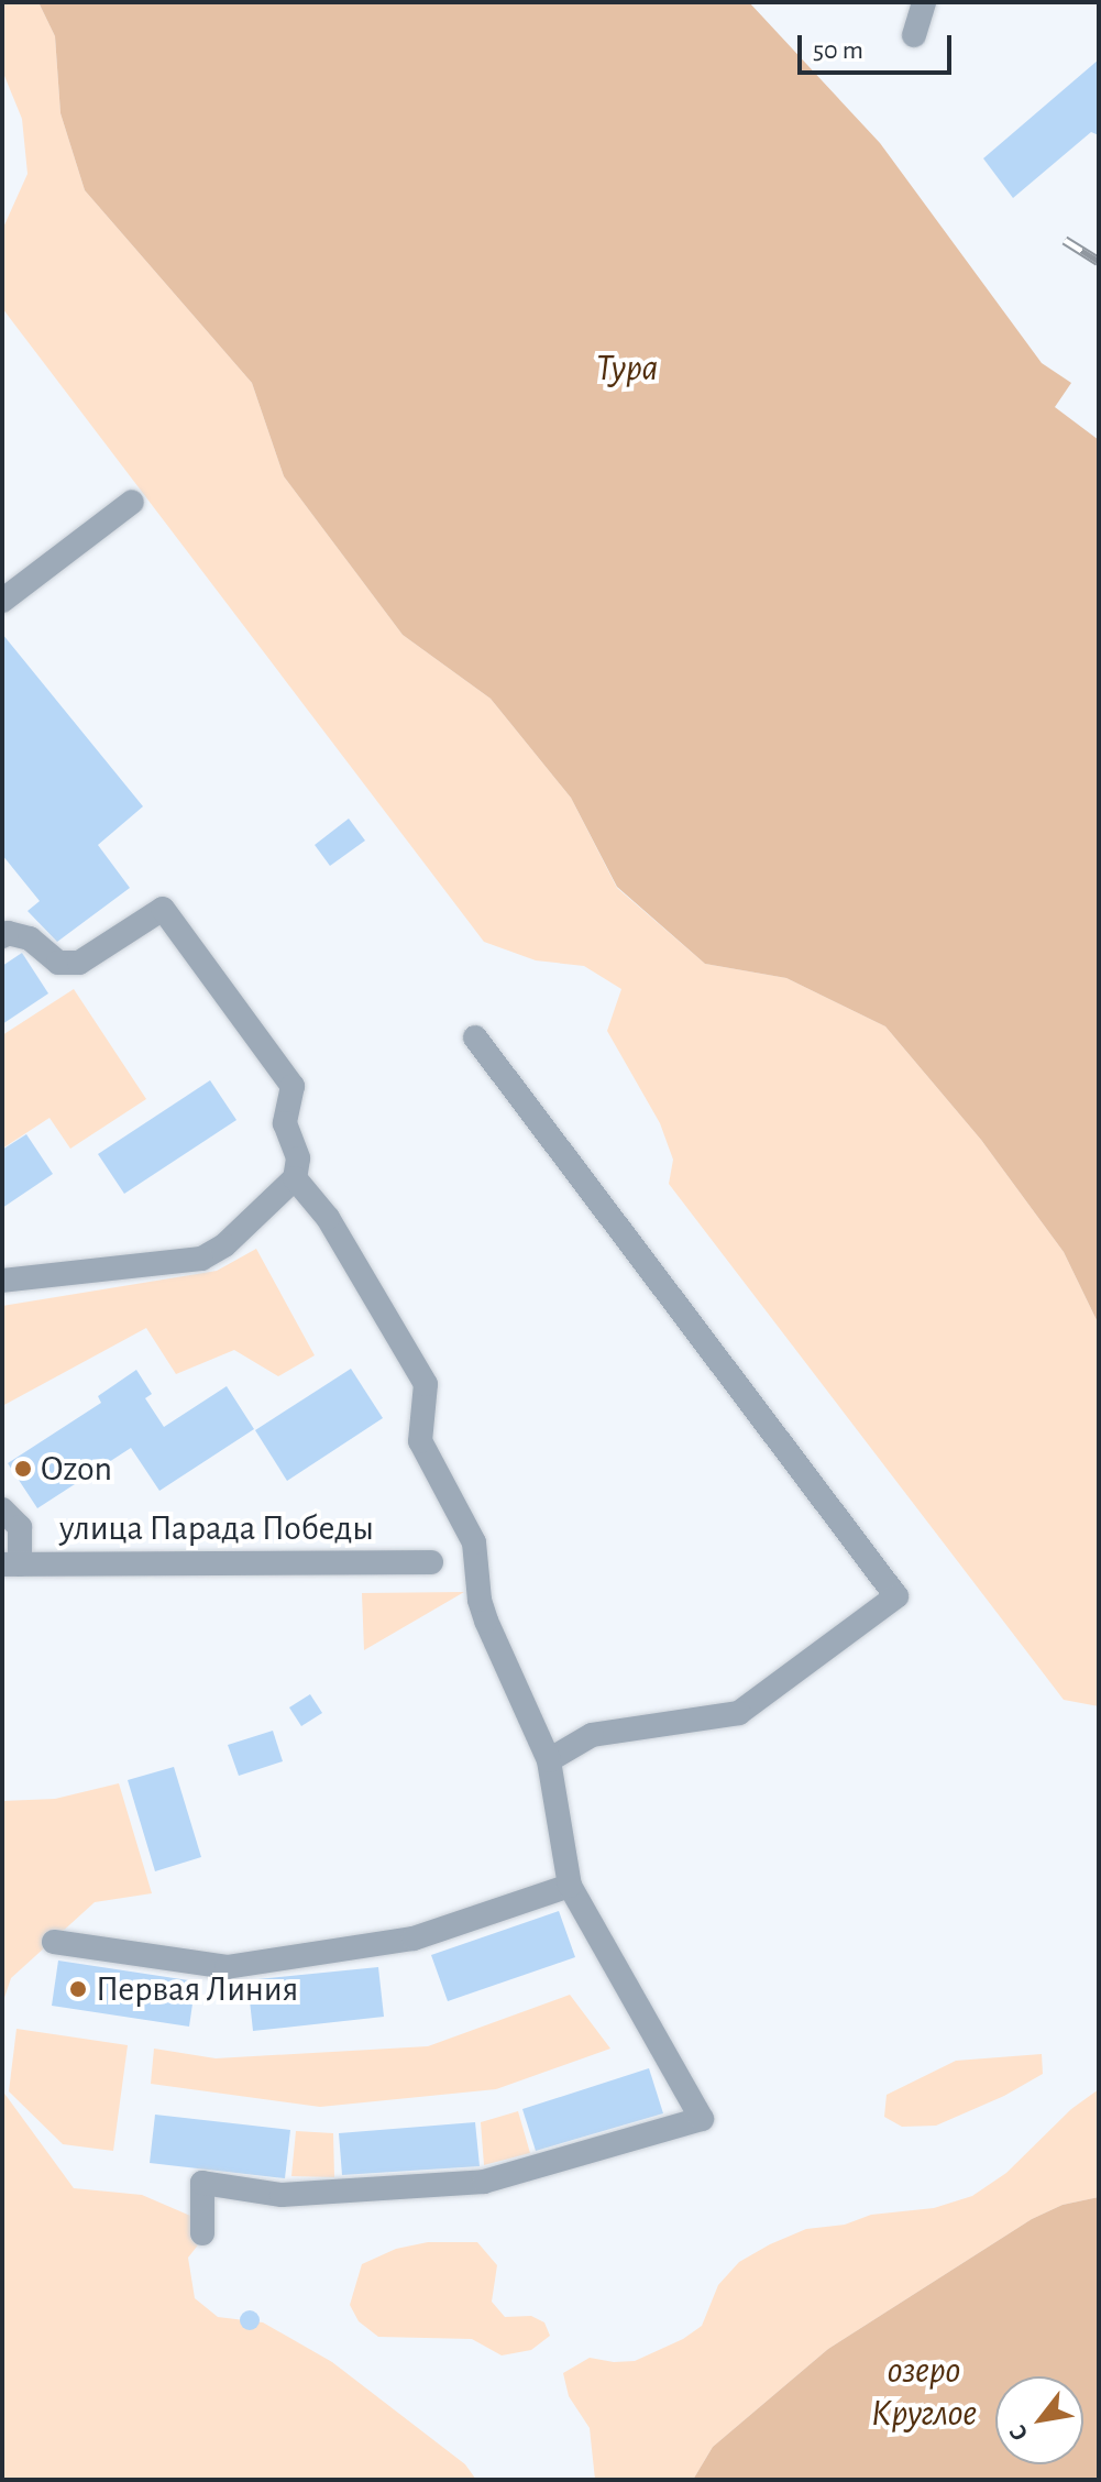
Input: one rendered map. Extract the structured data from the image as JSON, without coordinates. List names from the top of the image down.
{
  "streets": {
    "street": ["улица Парада Победы"]
  },
  "water": ["Тура", "озеро Круглое"],
  "places": ["Ozon", "Первая Линия"],
  "scale_bar": "50 m",
  "north": "bottom left"
}
